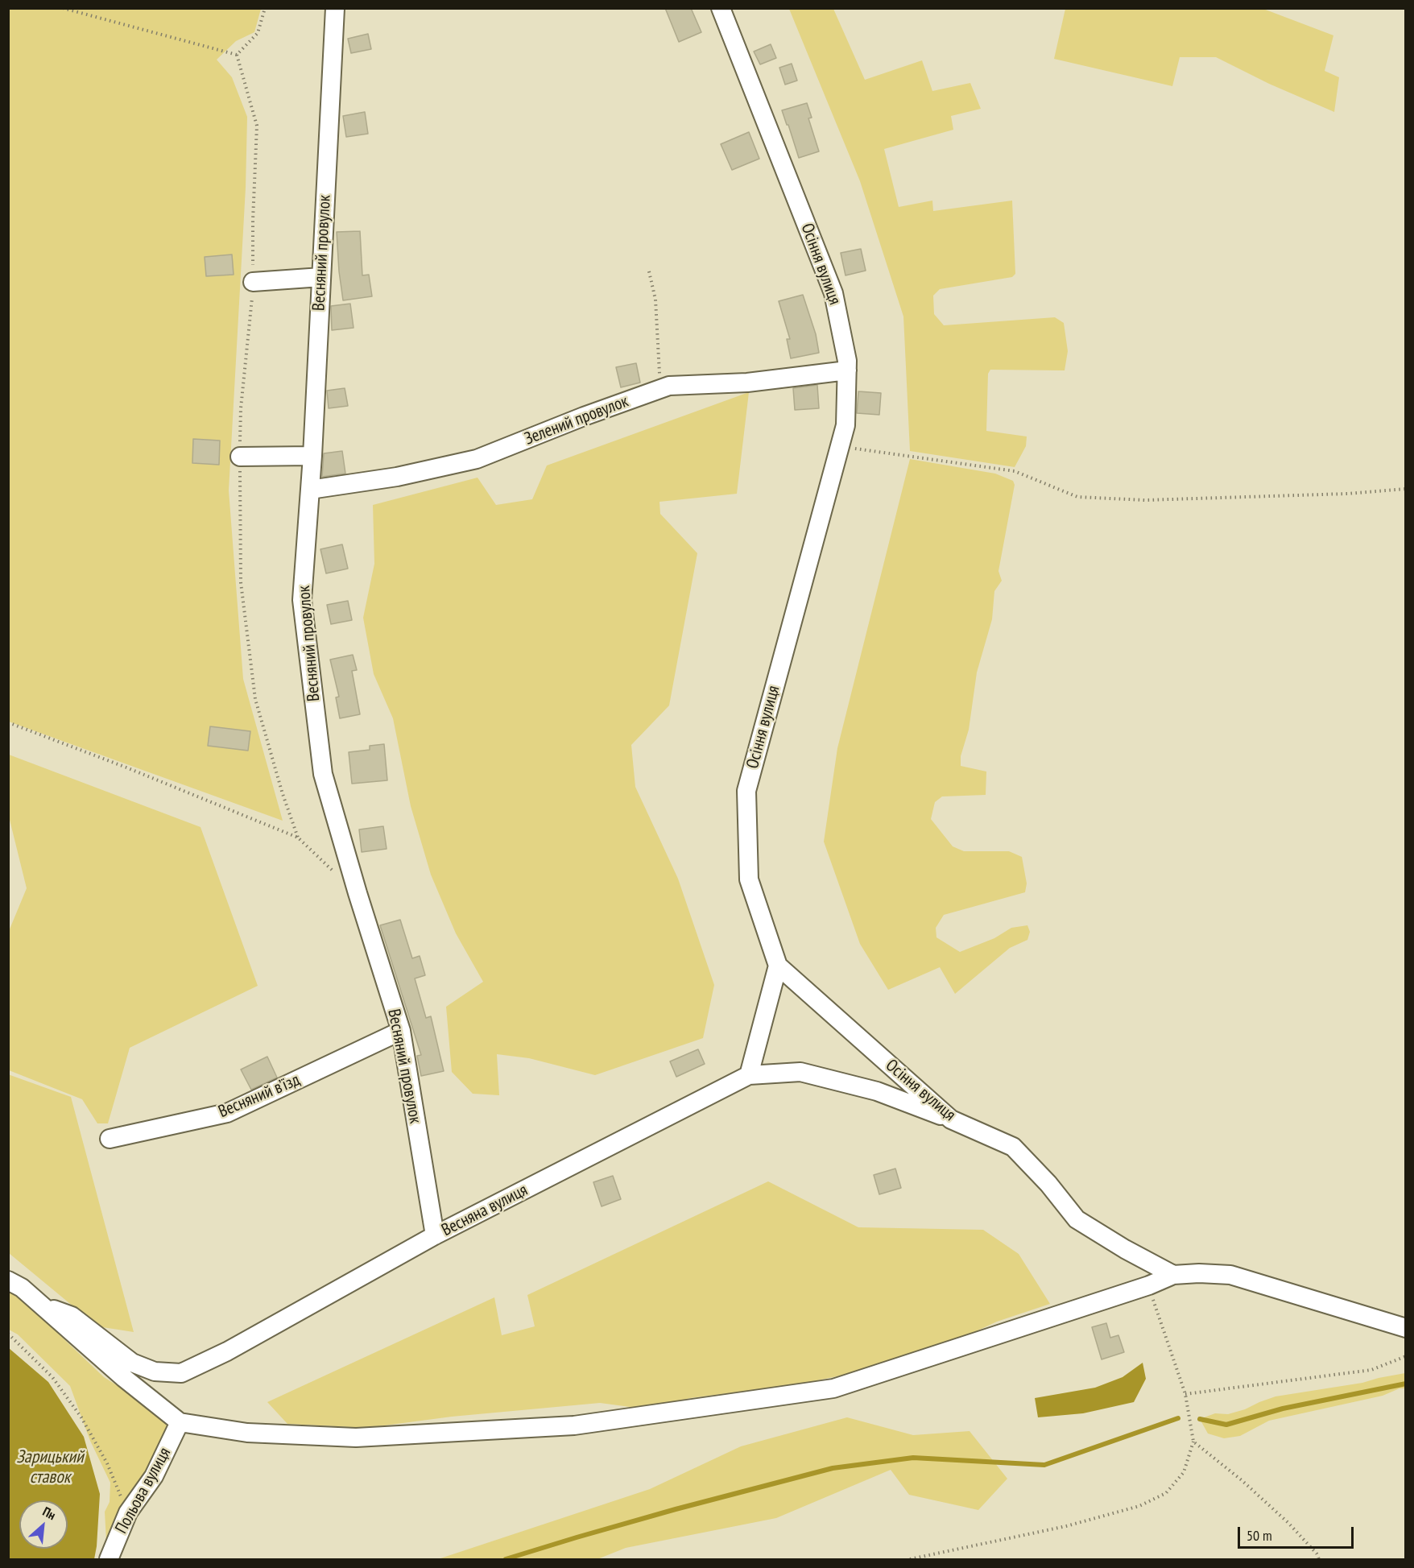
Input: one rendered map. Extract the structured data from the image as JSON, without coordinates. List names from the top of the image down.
{
  "streets": {
    "street": [
      "Весняний провулок",
      "Осіння вулиця",
      "Зелений провулок",
      "Весняний в’їзд",
      "Весняна вулиця",
      "Польова вулиця"
    ]
  },
  "crossings": [
    ["Весняний провулок", "Зелений провулок"],
    ["Весняний провулок", "Весняний в’їзд"],
    ["Весняний провулок", "Весняна вулиця"],
    ["Осіння вулиця", "Зелений провулок"],
    ["Осіння вулиця", "Весняна вулиця"]
  ],
  "water": ["Зарицький ставок"],
  "scale_bar": "50 m",
  "north": "top right"
}
